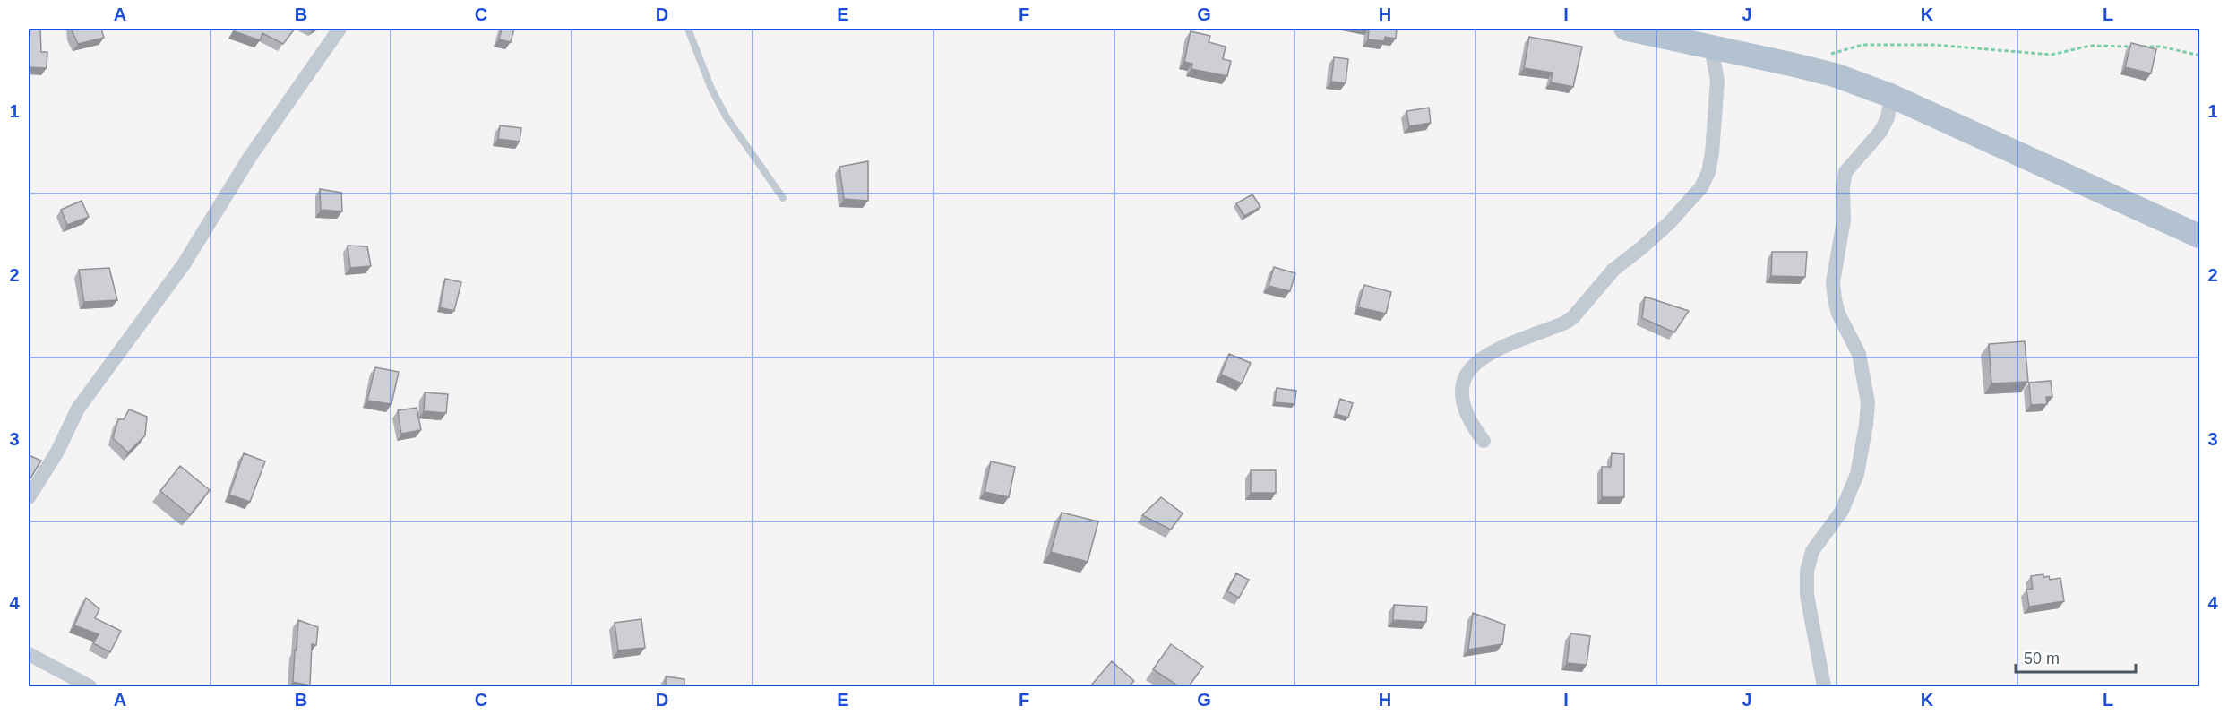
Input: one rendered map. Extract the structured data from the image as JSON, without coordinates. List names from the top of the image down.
{
  "scale_bar": "50 m",
  "grid": {
    "columns": [
      "A",
      "B",
      "C",
      "D",
      "E",
      "F",
      "G",
      "H",
      "I",
      "J",
      "K",
      "L"
    ],
    "rows": [
      "1",
      "2",
      "3",
      "4"
    ]
  }
}
